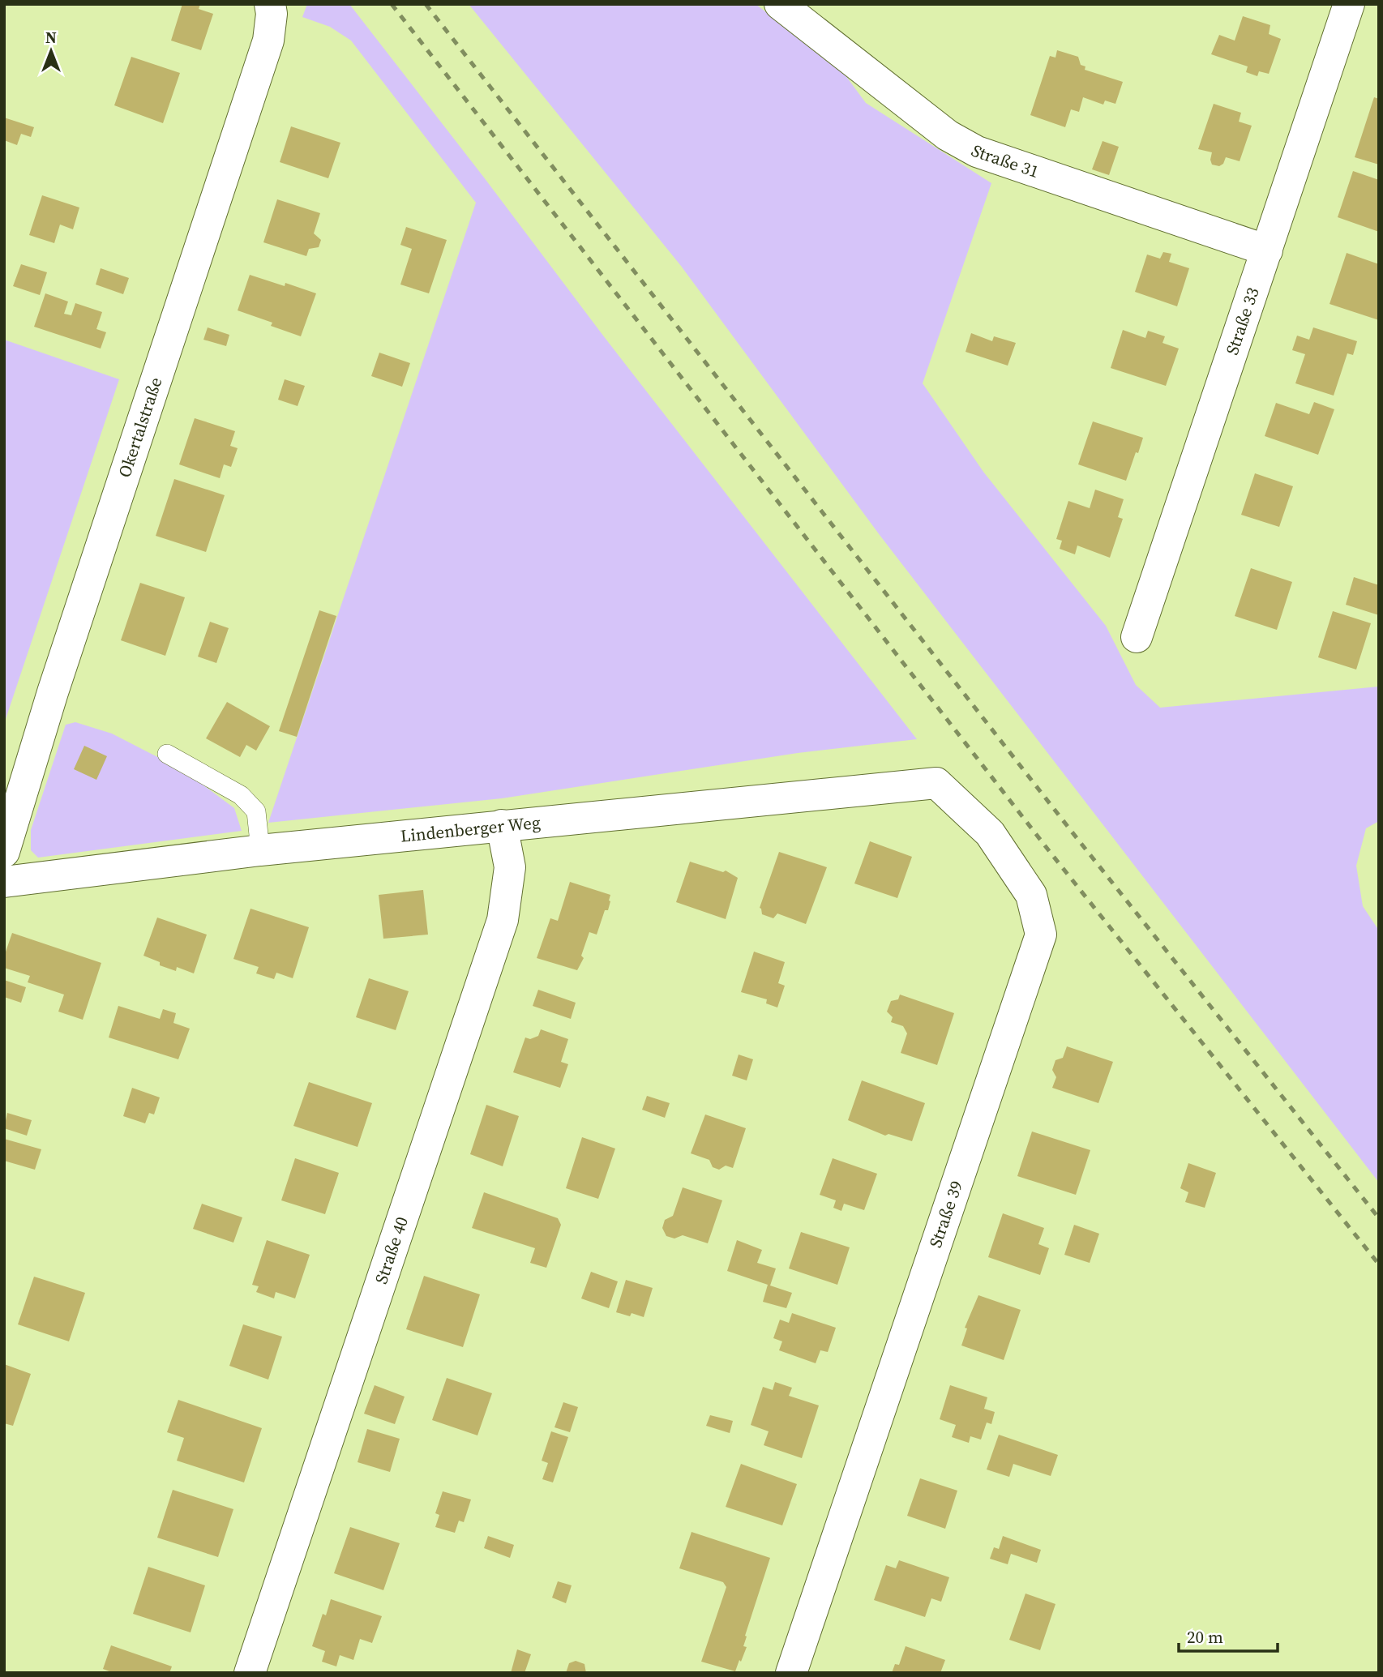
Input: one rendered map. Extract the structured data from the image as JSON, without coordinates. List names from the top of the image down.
{
  "streets": {
    "street": [
      "Straße 31",
      "Straße 33",
      "Okertalstraße",
      "Lindenberger Weg",
      "Straße 39",
      "Straße 40"
    ]
  },
  "crossings": [
    ["Straße 31", "Straße 33"],
    ["Okertalstraße", "Lindenberger Weg"],
    ["Lindenberger Weg", "Straße 39"],
    ["Lindenberger Weg", "Straße 40"]
  ],
  "scale_bar": "20 m",
  "north": "top"
}
